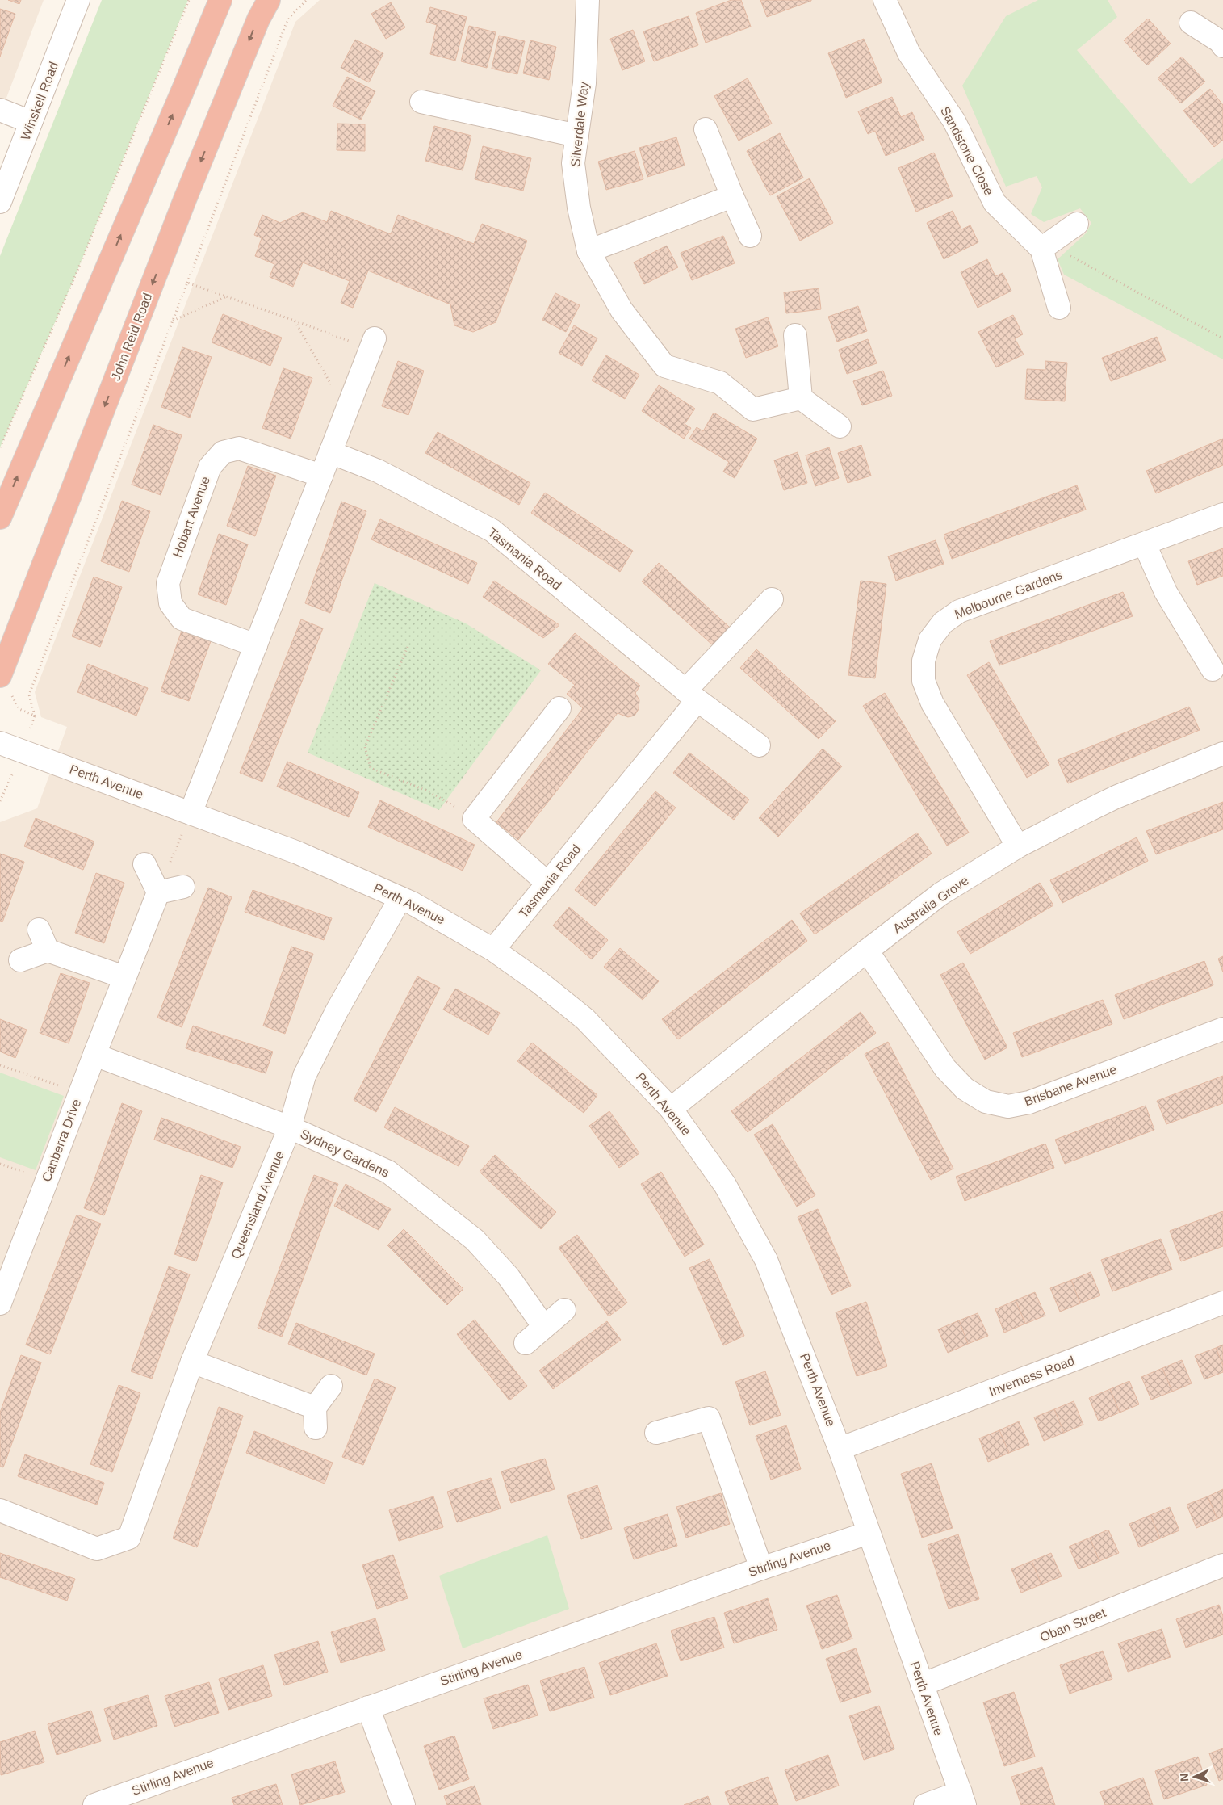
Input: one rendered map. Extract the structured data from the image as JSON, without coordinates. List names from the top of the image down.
{
  "streets": {
    "highway": ["John Reid Road"],
    "street": [
      "Winskell Road",
      "Silverdale Way",
      "Sandstone Close",
      "Hobart Avenue",
      "Tasmania Road",
      "Melbourne Gardens",
      "Perth Avenue",
      "Australia Grove",
      "Brisbane Avenue",
      "Canberra Drive",
      "Sydney Gardens",
      "Queensland Avenue",
      "Inverness Road",
      "Stirling Avenue",
      "Oban Street"
    ]
  },
  "crossings": [
    ["Tasmania Road", "Perth Avenue"],
    ["Melbourne Gardens", "Australia Grove"],
    ["Perth Avenue", "Australia Grove"],
    ["Perth Avenue", "Queensland Avenue"],
    ["Perth Avenue", "Inverness Road"],
    ["Perth Avenue", "Stirling Avenue"],
    ["Perth Avenue", "Oban Street"],
    ["Australia Grove", "Brisbane Avenue"],
    ["Canberra Drive", "Sydney Gardens"],
    ["Sydney Gardens", "Queensland Avenue"]
  ],
  "north": "left"
}
